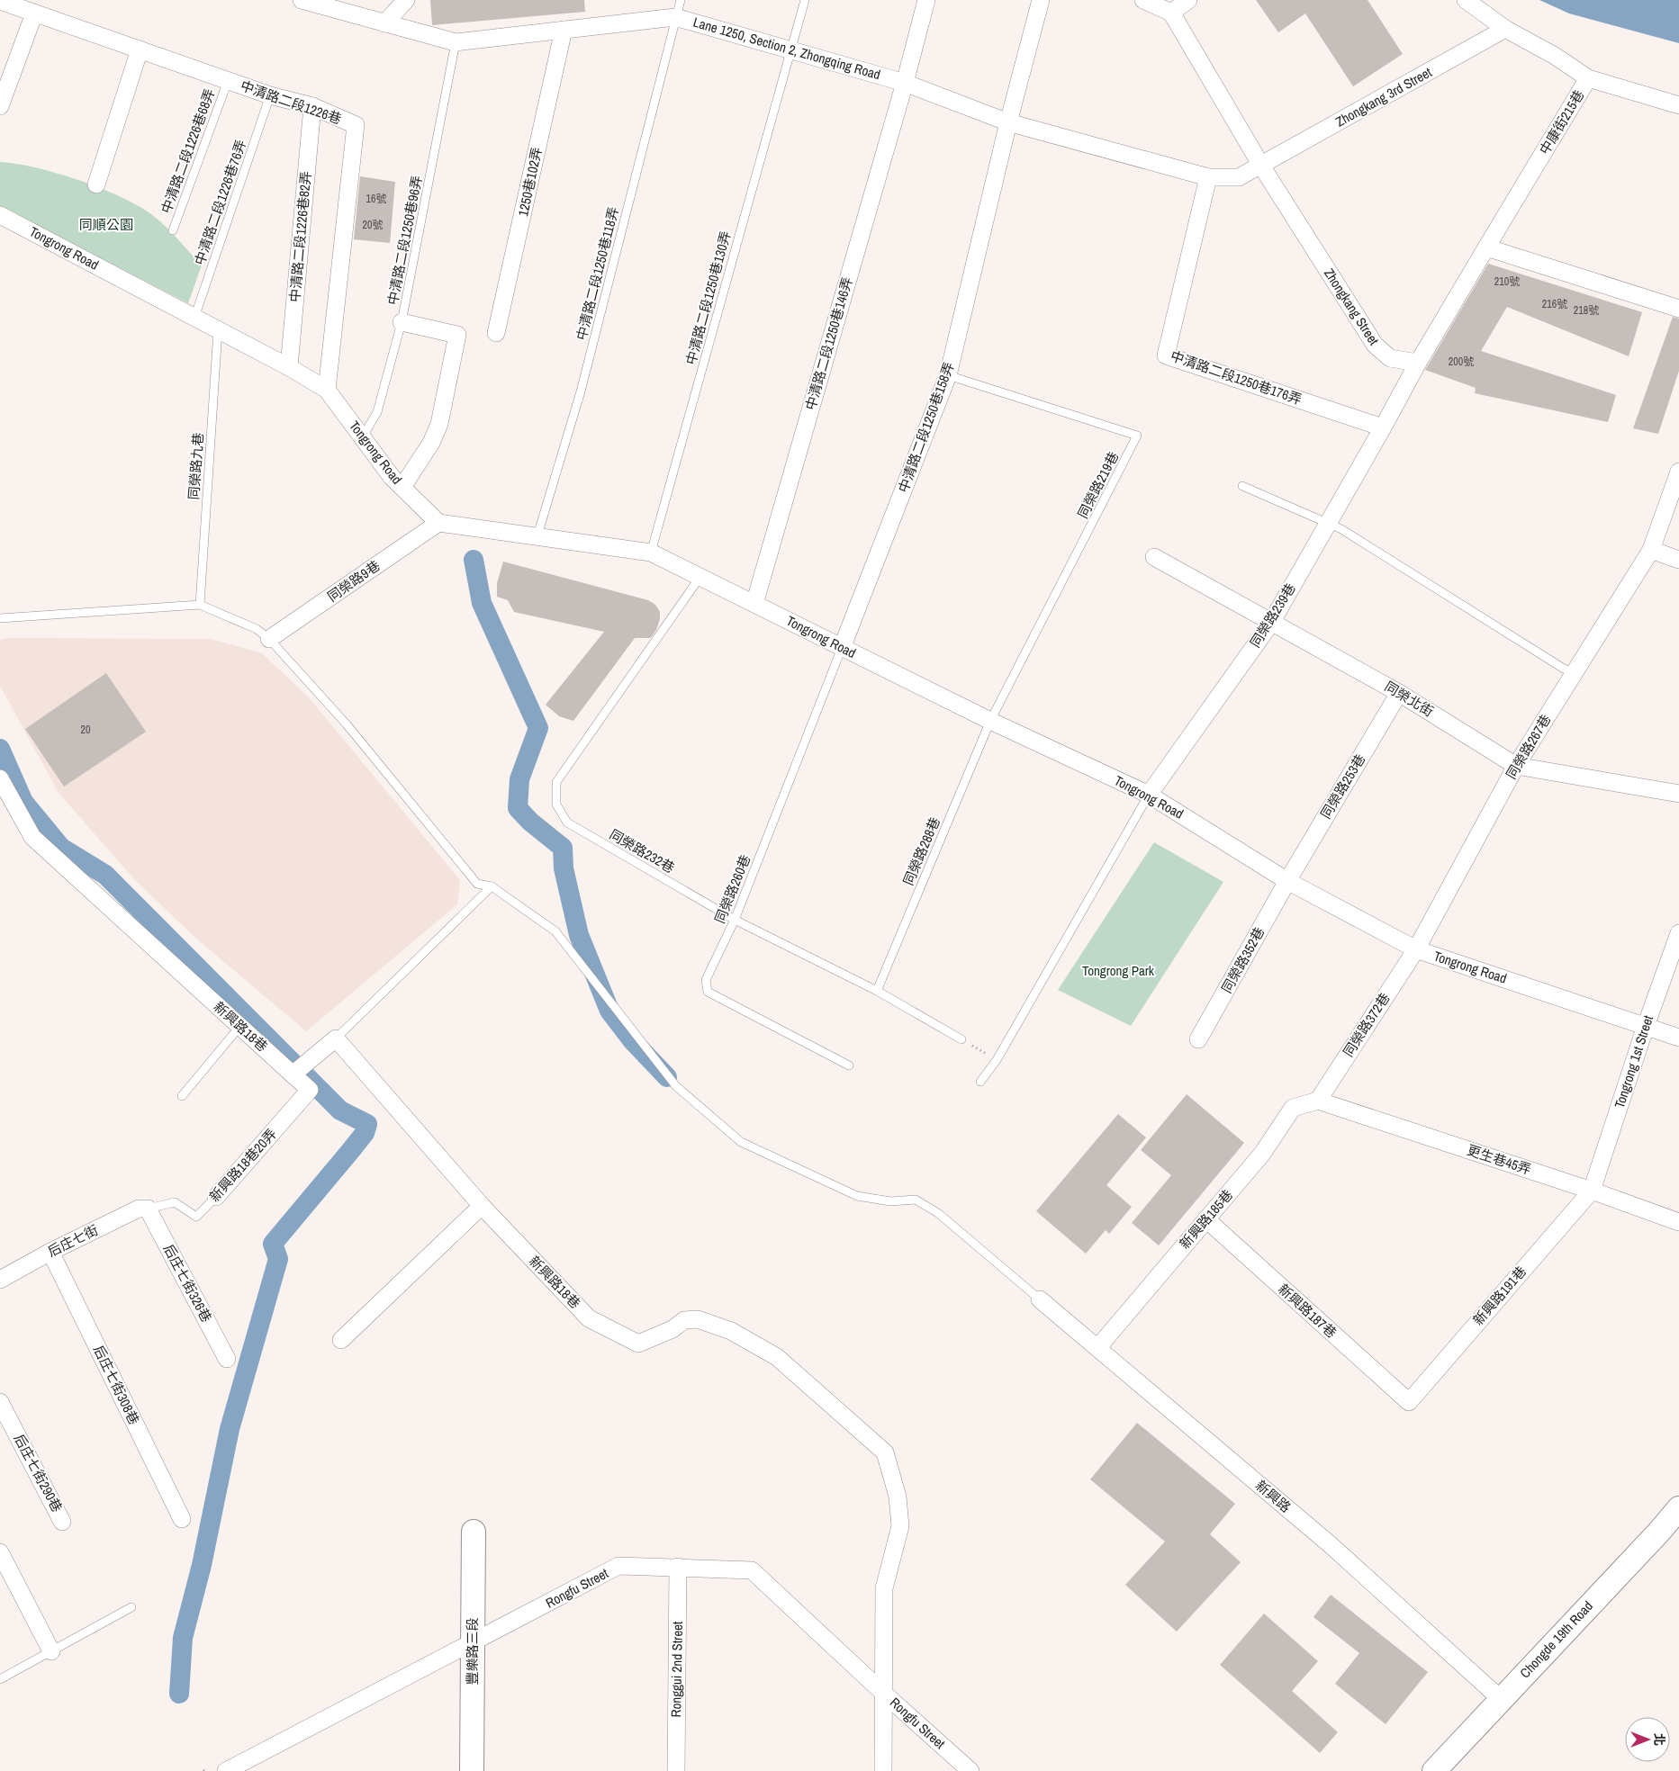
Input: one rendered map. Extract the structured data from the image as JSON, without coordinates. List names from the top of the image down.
{
  "streets": {
    "street": [
      "Lane 1250, Section 2, Zhongqing Road",
      "Zhongkang 3rd Street",
      "中清路二段1226巷",
      "中康街215巷",
      "1250巷102弄",
      "中清路二段1226巷82弄",
      "Tongrong Road",
      "Zhongkang Street",
      "中清路二段1250巷146弄",
      "中清路二段1250巷176弄",
      "中清路二段1250巷158弄",
      "同榮路9巷",
      "同榮路239巷",
      "同榮北街",
      "同榮路267巷",
      "同榮路253巷",
      "同榮路352巷",
      "同榮路372巷",
      "新興路18巷",
      "Tongrong 1st Street",
      "更生巷45弄",
      "新興路18巷20弄",
      "新興路185巷",
      "后庄七街",
      "后庄七街326巷",
      "新興路191巷",
      "新興路187巷",
      "后庄七街308巷",
      "后庄七街290巷",
      "新興路",
      "Rongfu Street",
      "Chongde 19th Road",
      "豐樂路三段",
      "Ronggui 2nd Street"
    ],
    "lane": [
      "中清路二段1226巷68弄",
      "中清路二段1226巷76弄",
      "中清路二段1250巷96弄",
      "中清路二段1250巷118弄",
      "中清路二段1250巷130弄",
      "同榮路九巷",
      "同榮路219巷",
      "同榮路232巷",
      "同榮路288巷",
      "同榮路260巷"
    ]
  },
  "crossings": [
    ["Lane 1250, Section 2, Zhongqing Road", "Zhongkang 3rd Street"],
    ["Lane 1250, Section 2, Zhongqing Road", "1250巷102弄"],
    ["Lane 1250, Section 2, Zhongqing Road", "中清路二段1250巷96弄"],
    ["Lane 1250, Section 2, Zhongqing Road", "中清路二段1250巷118弄"],
    ["Lane 1250, Section 2, Zhongqing Road", "中清路二段1250巷130弄"],
    ["Lane 1250, Section 2, Zhongqing Road", "Zhongkang Street"],
    ["Lane 1250, Section 2, Zhongqing Road", "中清路二段1250巷146弄"],
    ["Lane 1250, Section 2, Zhongqing Road", "中清路二段1250巷176弄"],
    ["Lane 1250, Section 2, Zhongqing Road", "中清路二段1250巷158弄"],
    ["Zhongkang 3rd Street", "Zhongkang Street"],
    ["中清路二段1226巷", "中清路二段1226巷68弄"],
    ["中清路二段1226巷", "中清路二段1226巷76弄"],
    ["中清路二段1226巷", "中清路二段1226巷82弄"],
    ["中清路二段1226巷", "Tongrong Road"],
    ["中清路二段1226巷76弄", "Tongrong Road"],
    ["中清路二段1226巷82弄", "Tongrong Road"],
    ["中清路二段1250巷96弄", "Tongrong Road"],
    ["Tongrong Road", "中清路二段1250巷118弄"],
    ["Tongrong Road", "中清路二段1250巷130弄"],
    ["Tongrong Road", "中清路二段1250巷146弄"],
    ["Tongrong Road", "中清路二段1250巷158弄"],
    ["Tongrong Road", "同榮路九巷"],
    ["Tongrong Road", "同榮路219巷"],
    ["Tongrong Road", "同榮路9巷"],
    ["Tongrong Road", "同榮路239巷"],
    ["Tongrong Road", "同榮路267巷"],
    ["Tongrong Road", "同榮路253巷"],
    ["Tongrong Road", "同榮路232巷"],
    ["Tongrong Road", "同榮路288巷"],
    ["Tongrong Road", "同榮路260巷"],
    ["Tongrong Road", "同榮路352巷"],
    ["Tongrong Road", "同榮路372巷"],
    ["Tongrong Road", "Tongrong 1st Street"],
    ["中清路二段1250巷176弄", "同榮路239巷"],
    ["中清路二段1250巷158弄", "同榮路219巷"],
    ["中清路二段1250巷158弄", "同榮路260巷"],
    ["同榮路219巷", "同榮路288巷"],
    ["同榮路239巷", "同榮北街"],
    ["同榮北街", "同榮路267巷"],
    ["同榮北街", "同榮路253巷"],
    ["同榮路267巷", "同榮路372巷"],
    ["同榮路253巷", "同榮路352巷"],
    ["同榮路232巷", "同榮路288巷"],
    ["同榮路232巷", "同榮路260巷"],
    ["同榮路372巷", "更生巷45弄"],
    ["同榮路372巷", "新興路185巷"],
    ["新興路18巷", "新興路18巷20弄"],
    ["新興路18巷", "Rongfu Street"],
    ["Tongrong 1st Street", "更生巷45弄"],
    ["Tongrong 1st Street", "新興路191巷"],
    ["更生巷45弄", "新興路185巷"],
    ["更生巷45弄", "新興路191巷"],
    ["新興路18巷20弄", "后庄七街"],
    ["新興路18巷20弄", "后庄七街326巷"],
    ["新興路185巷", "新興路187巷"],
    ["新興路185巷", "新興路"],
    ["后庄七街", "后庄七街326巷"],
    ["后庄七街", "后庄七街308巷"],
    ["新興路191巷", "新興路187巷"],
    ["新興路", "Chongde 19th Road"],
    ["Rongfu Street", "豐樂路三段"],
    ["Rongfu Street", "Ronggui 2nd Street"]
  ],
  "parks": ["同順公園", "Tongrong Park"],
  "house_numbers": [
    "16號",
    "20號",
    "210號",
    "216號",
    "218號",
    "200號",
    "20"
  ],
  "north": "right"
}
